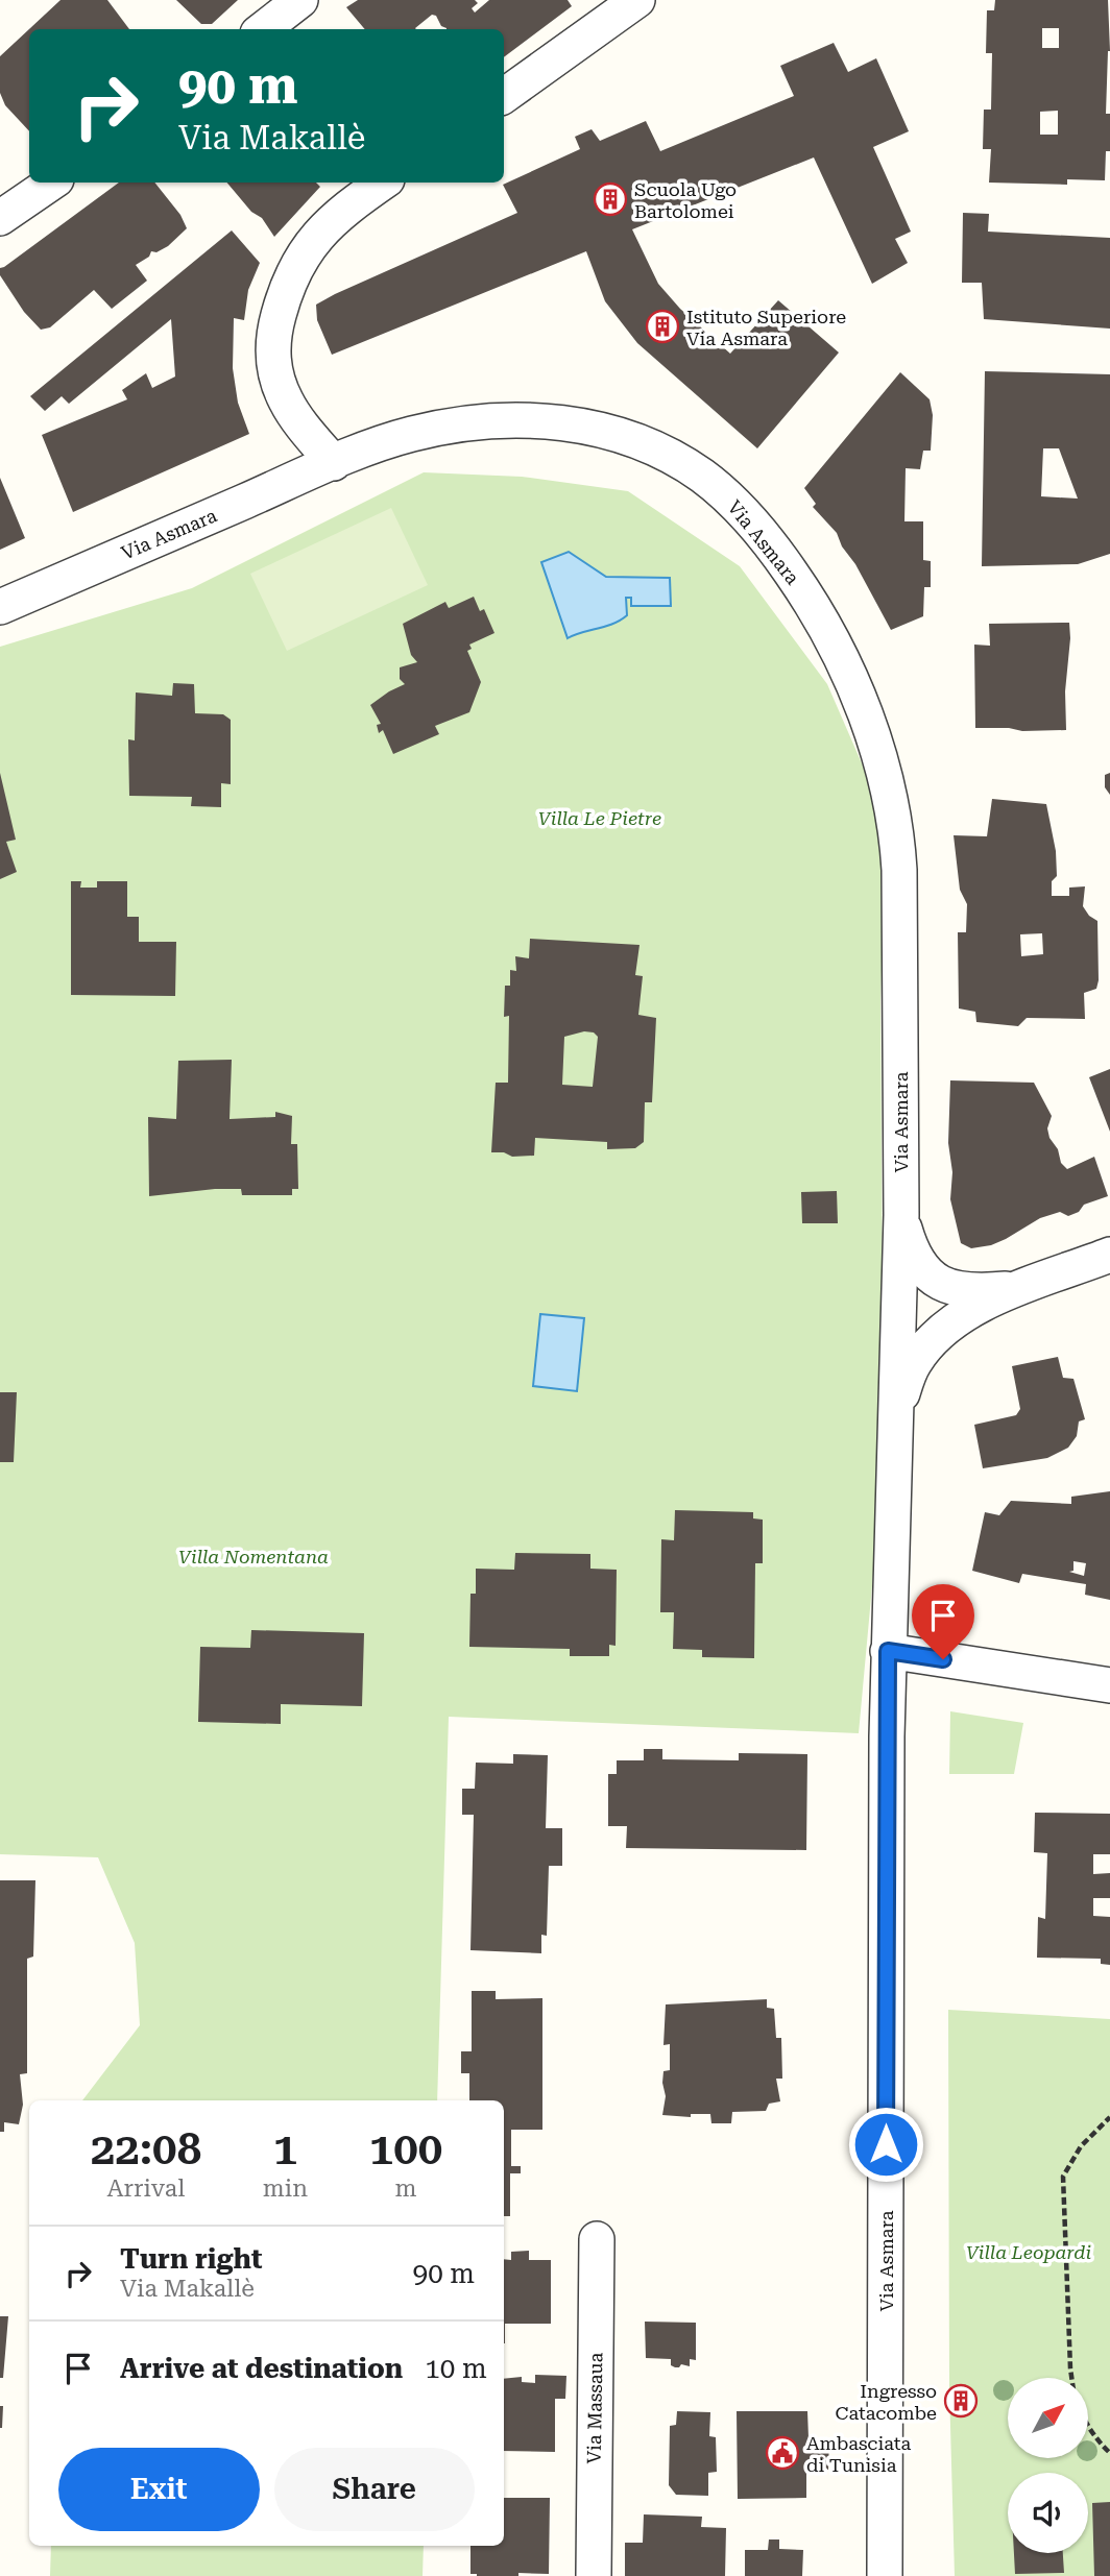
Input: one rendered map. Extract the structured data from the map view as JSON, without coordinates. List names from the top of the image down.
{
  "streets": {
    "street": ["Via Asmara", "Via Massaua"]
  },
  "parks": ["Villa Le Pietre", "Villa Nomentana", "Villa Leopardi"],
  "places": {
    "building": ["Scuola Ugo Bartolomei", "Istituto Superiore Via Asmara", "Ingresso Catacombe"],
    "public building": ["Ambasciata di Tunisia"]
  },
  "north": "top right",
  "page": {
    "turn": ["90 m", "Via Makallè"],
    "eta": [
      "22:08",
      "Arrival",
      "1",
      "min",
      "100",
      "m"
    ],
    "list": [
      {
        "name": "Turn right",
        "note": "Via Makallè",
        "value": "90 m"
      },
      {
        "name": "Arrive at destination",
        "value": "10 m"
      }
    ],
    "buttons": ["Exit", "Share"]
  }
}
